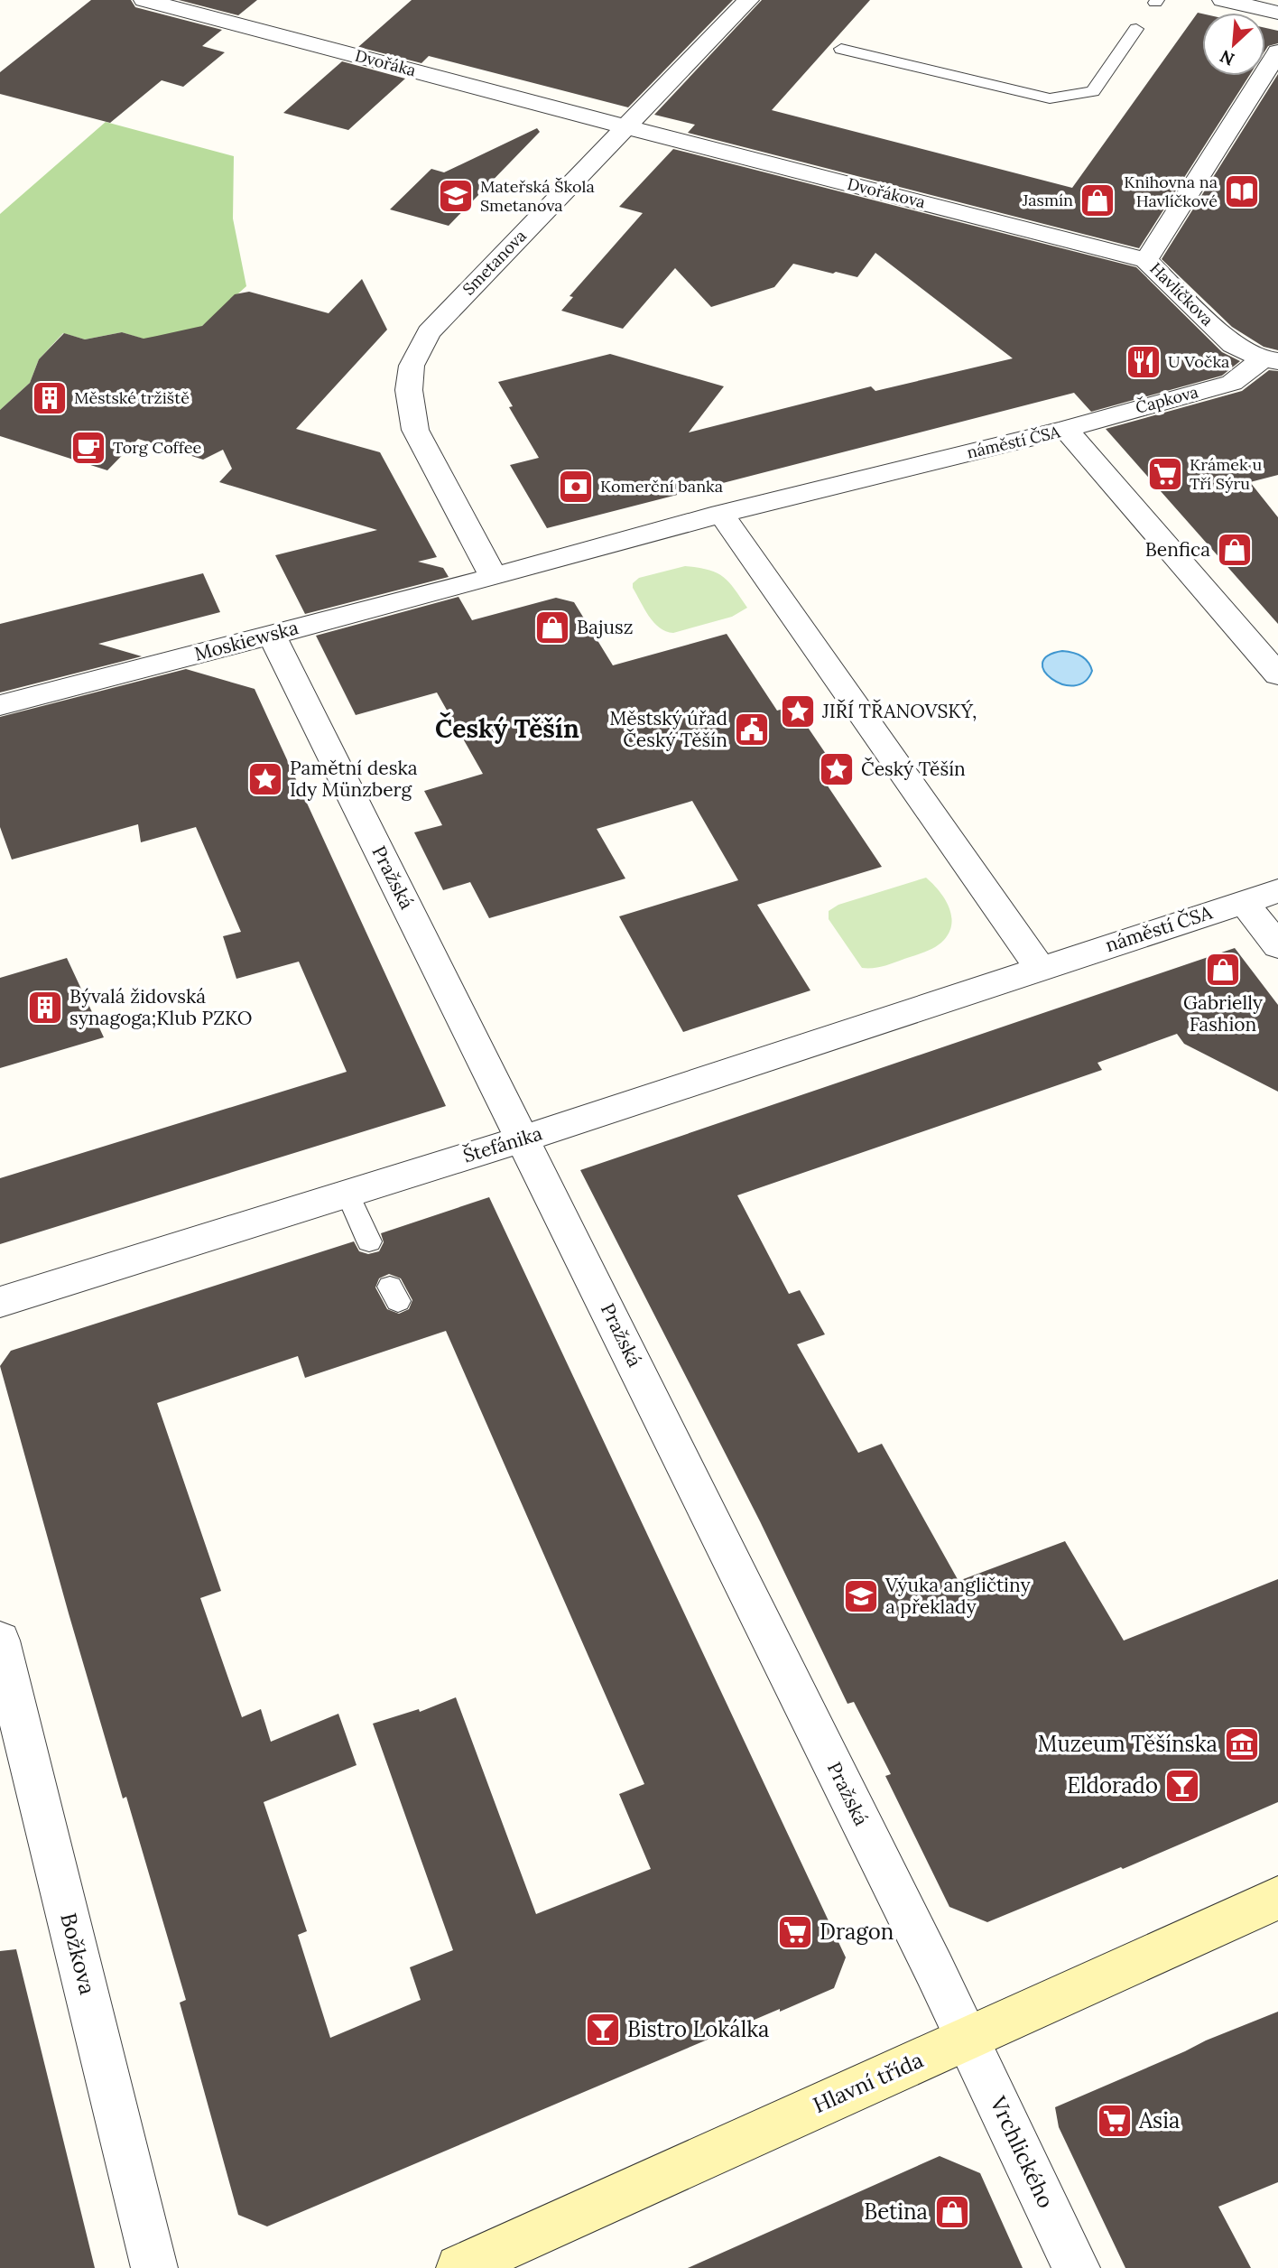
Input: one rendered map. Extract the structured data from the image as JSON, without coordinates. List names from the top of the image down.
{
  "streets": {
    "street": [
      "Dvořáka",
      "Dvořákova",
      "Smetanova",
      "Havlíčkova",
      "Čapkova",
      "náměstí ČSA",
      "Moskiewska",
      "Pražská",
      "Štefánika",
      "Božkova",
      "Hlavní třída",
      "Vrchlického"
    ]
  },
  "crossings": [
    ["Dvořáka", "Dvořákova"],
    ["Dvořáka", "Smetanova"],
    ["Dvořákova", "Smetanova"],
    ["Dvořákova", "Havlíčkova"],
    ["Smetanova", "Moskiewska"],
    ["Havlíčkova", "Čapkova"],
    ["Čapkova", "náměstí ČSA"],
    ["náměstí ČSA", "Moskiewska"],
    ["náměstí ČSA", "Štefánika"],
    ["Moskiewska", "Pražská"],
    ["Pražská", "Štefánika"],
    ["Pražská", "Hlavní třída"],
    ["Pražská", "Vrchlického"],
    ["Hlavní třída", "Vrchlického"]
  ],
  "districts": ["Český Těšín"],
  "places": {
    "library": ["Knihovna na Havlíčkové"],
    "school or university": ["Mateřská Škola Smetanova", "Výuka angličtiny a překlady"],
    "shop": [
      "Jasmín",
      "Benfica",
      "Bajusz",
      "Gabrielly Fashion",
      "Betina"
    ],
    "restaurant": ["U Vočka"],
    "building": ["Městské tržiště", "Bývalá židovská synagoga;Klub PZKO"],
    "cafe": ["Torg Coffee"],
    "supermarket": ["Krámek u Tří Sýru", "Dragon", "Asia"],
    "bank": ["Komerční banka"],
    "place": ["JIŘÍ TŘANOVSKÝ,", "Český Těšín", "Pamětní deska Idy Münzberg"],
    "public building": ["Městský úřad Český Těšín"],
    "museum": ["Muzeum Těšínska"],
    "bar": ["Eldorado", "Bistro Lokálka"]
  },
  "north": "bottom left"
}
